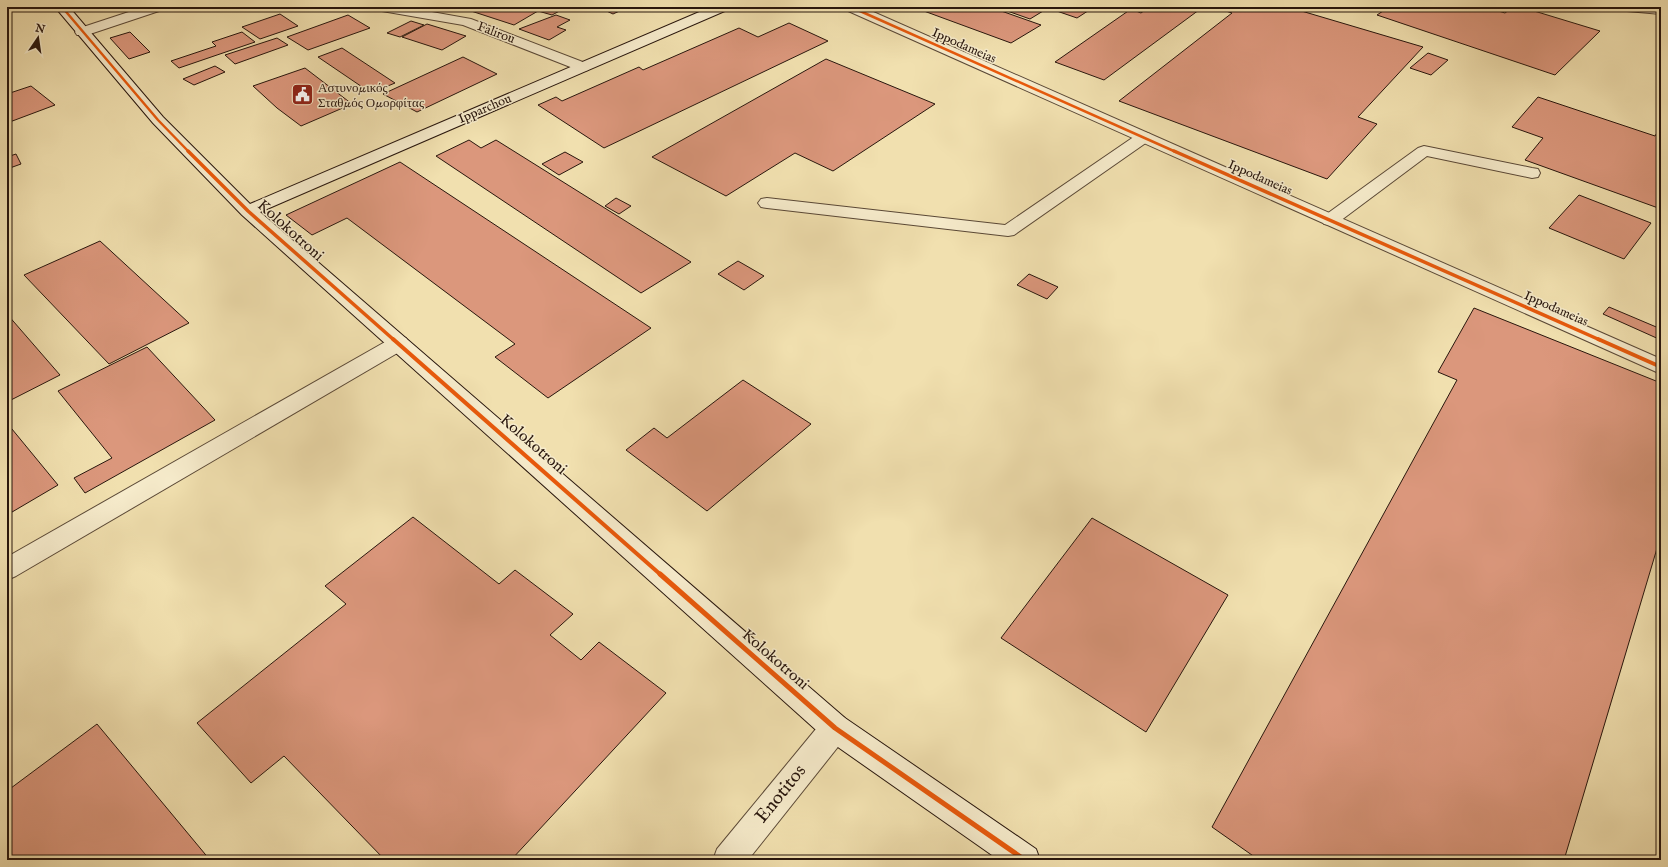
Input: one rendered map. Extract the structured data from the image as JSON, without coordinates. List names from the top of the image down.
{
  "streets": {
    "street": [
      "Falirou",
      "Ippodameias",
      "Ipparchou",
      "Kolokotroni",
      "Enotitos"
    ]
  },
  "crossings": [
    ["Falirou", "Ipparchou"],
    ["Ipparchou", "Kolokotroni"],
    ["Kolokotroni", "Enotitos"]
  ],
  "places": {
    "public building": ["Αστυνομικός Σταθμός Ομορφίτας"]
  },
  "north": "top"
}
